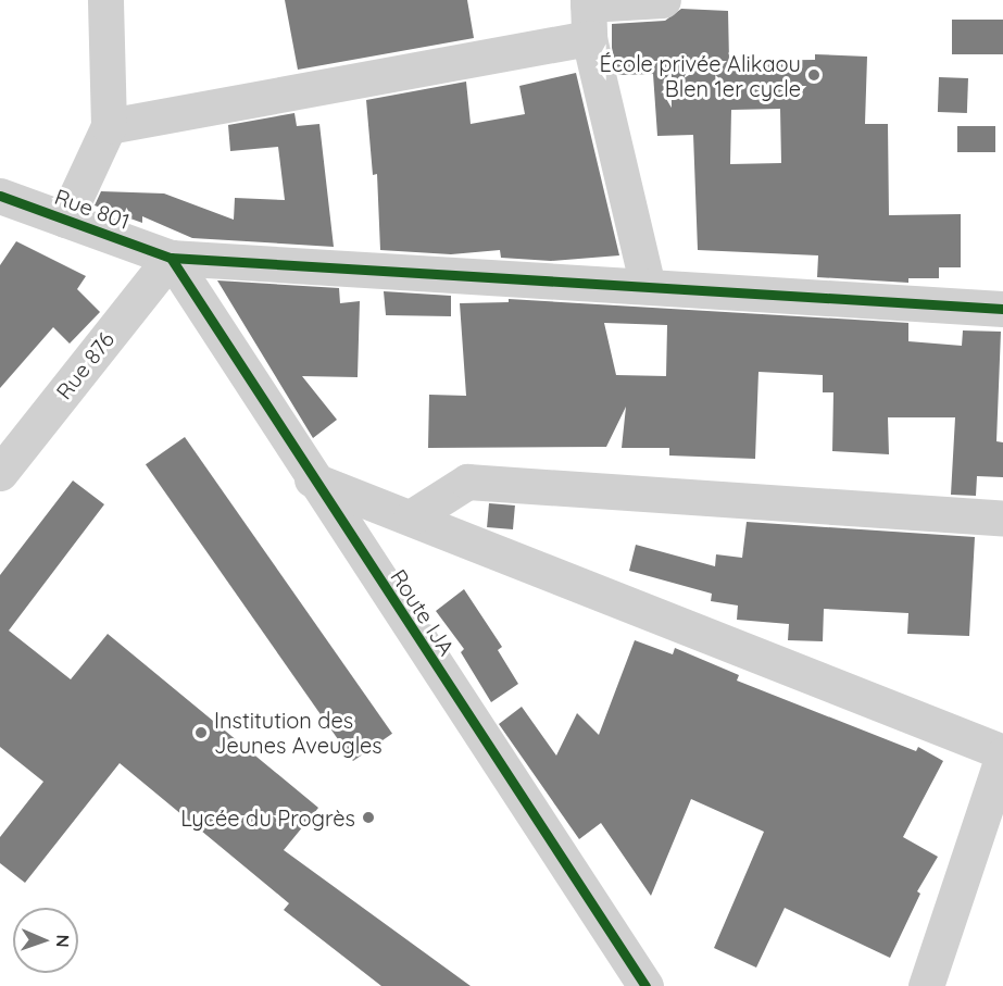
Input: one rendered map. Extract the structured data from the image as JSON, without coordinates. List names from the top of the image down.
{
  "streets": {
    "street": ["Rue 801", "Rue 876", "Route IJA"]
  },
  "crossings": [
    ["Rue 801", "Rue 876"],
    ["Rue 801", "Route IJA"],
    ["Rue 876", "Route IJA"]
  ],
  "places": ["École privée Alikaou Blen 1er cycle", "Institution des Jeunes Aveugles", "Lycée du Progrès"],
  "north": "right"
}
